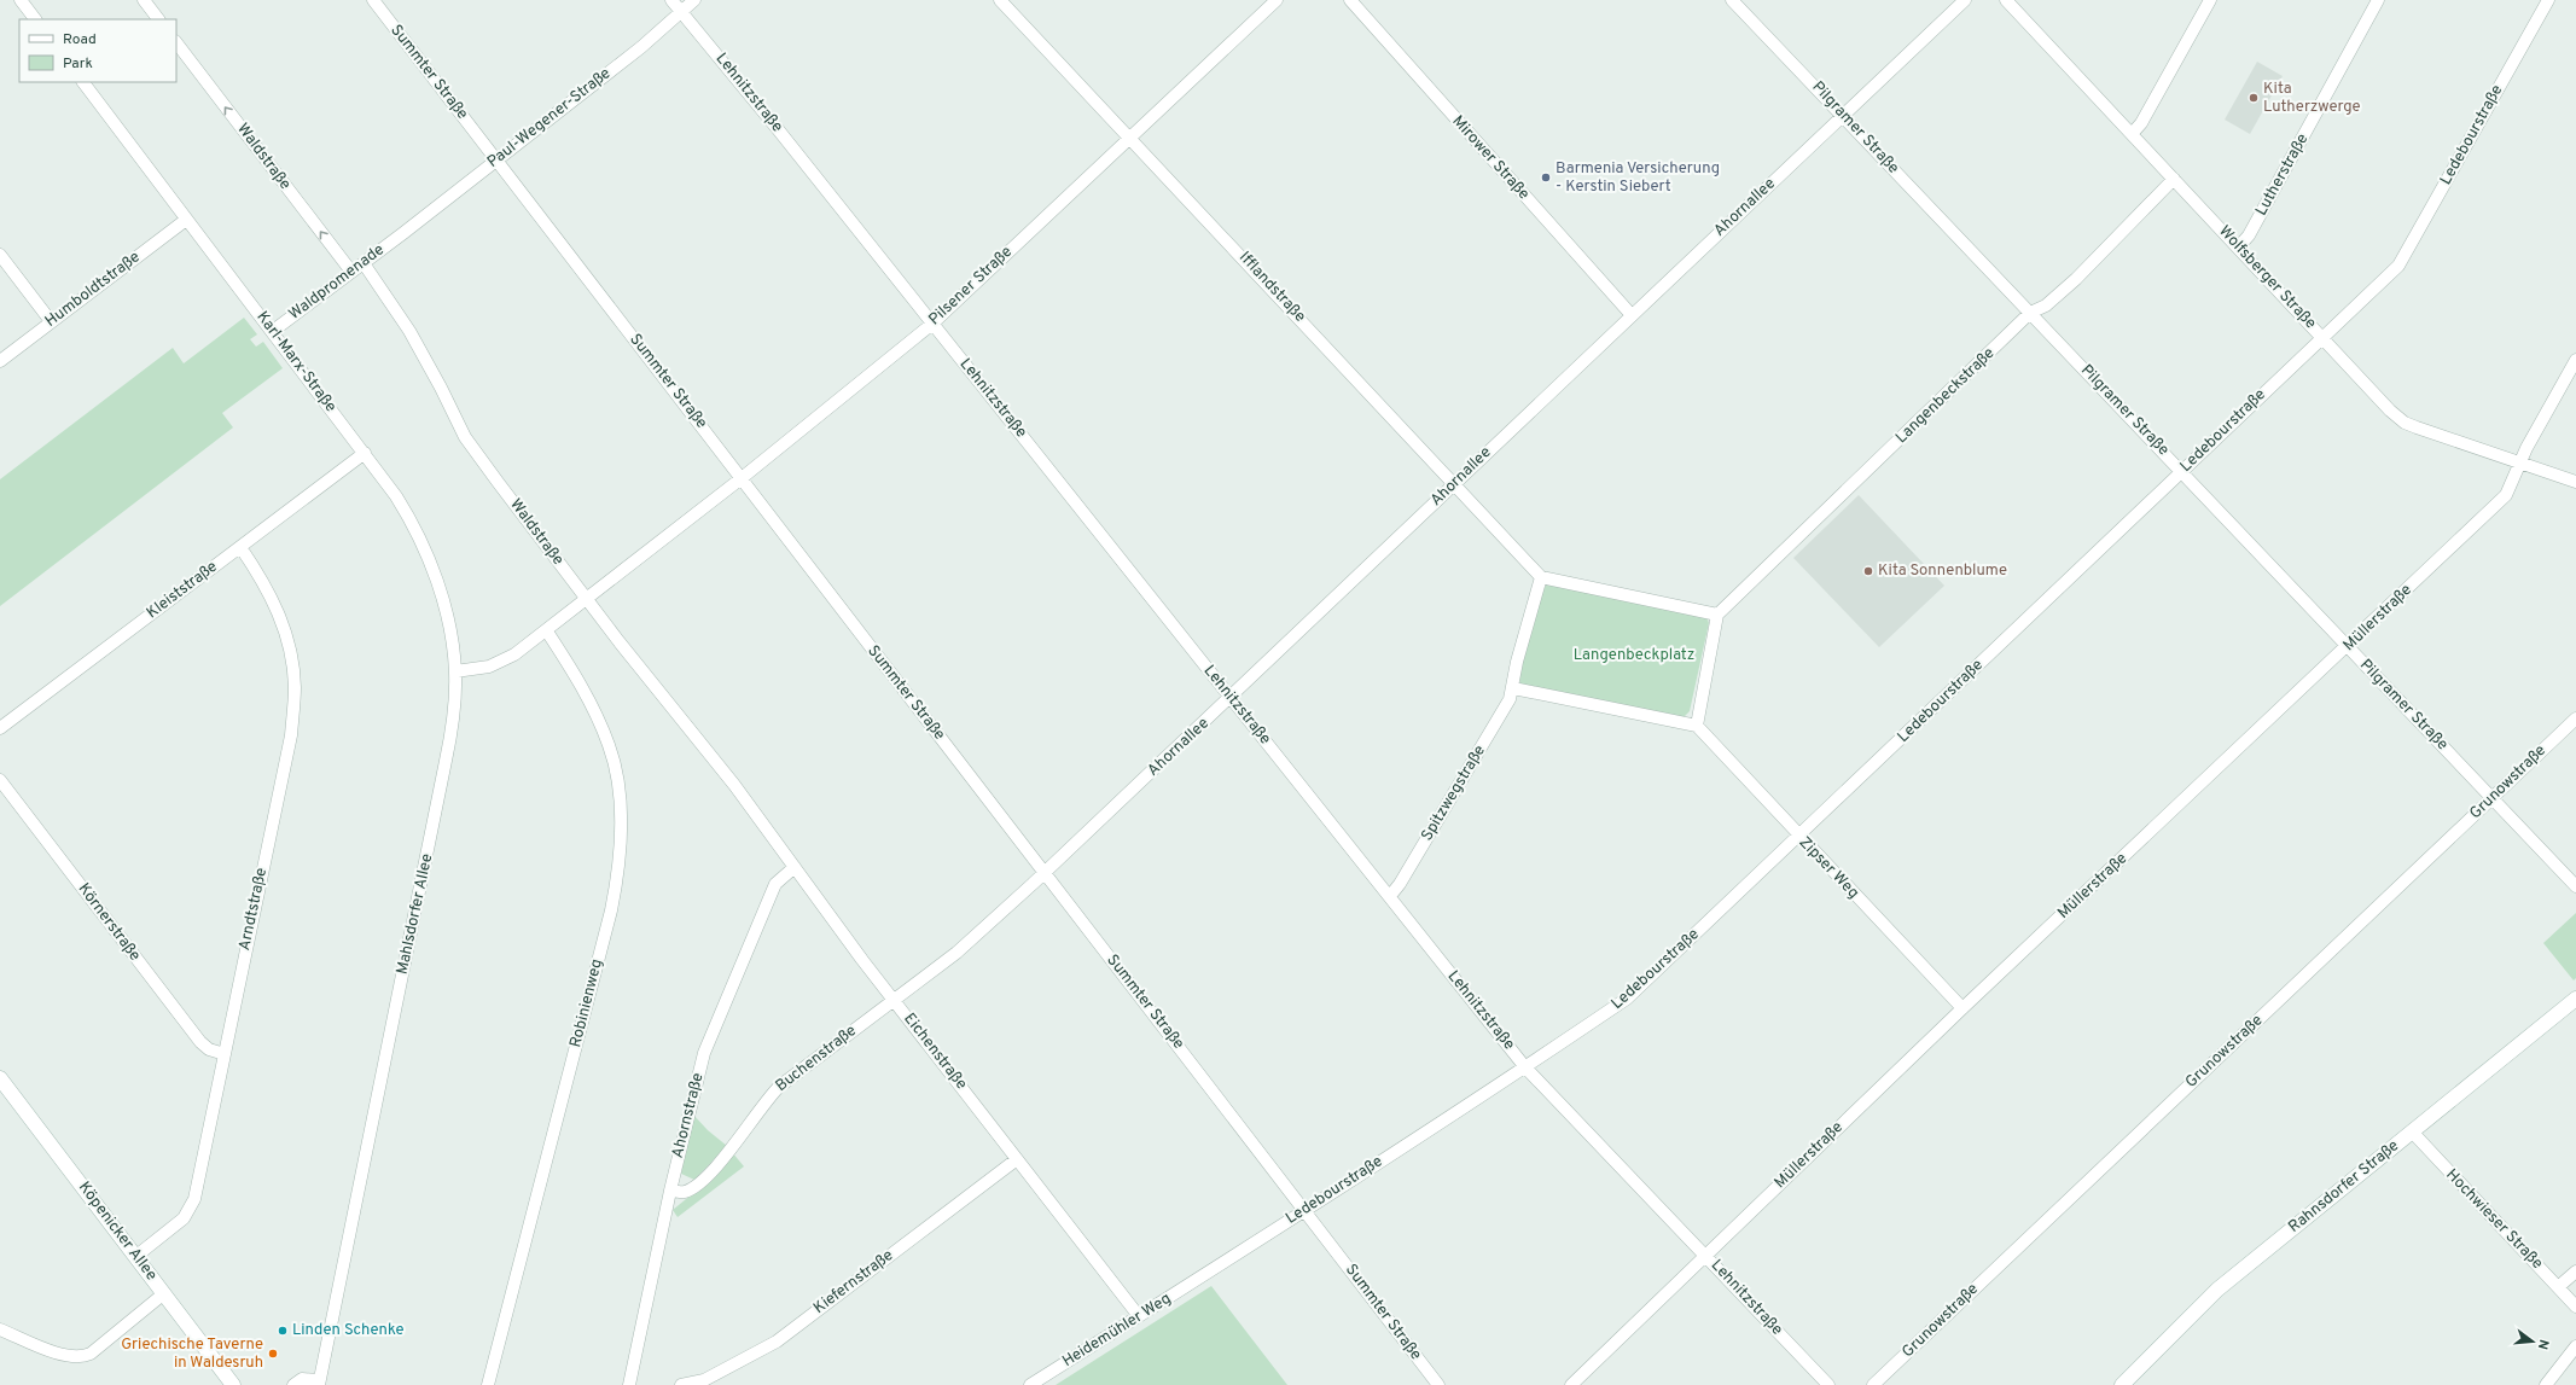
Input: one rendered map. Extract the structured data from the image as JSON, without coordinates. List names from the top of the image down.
{
  "streets": {
    "street": [
      "Summter Straße",
      "Lehnitzstraße",
      "Paul-Wegener-Straße",
      "Pilgramer Straße",
      "Ledebourstraße",
      "Waldstraße",
      "Mirower Straße",
      "Lutherstraße",
      "Ahornallee",
      "Wolfsberger Straße",
      "Waldpromenade",
      "Pilsener Straße",
      "Ifflandstraße",
      "Humboldtstraße",
      "Karl-Marx-Straße",
      "Langenbeckstraße",
      "Kleiststraße",
      "Müllerstraße",
      "Grunowstraße",
      "Spitzwegstraße",
      "Zipser Weg",
      "Arndtstraße",
      "Mahlsdorfer Allee",
      "Körnerstraße",
      "Robinienweg",
      "Eichenstraße",
      "Buchenstraße",
      "Ahornstraße",
      "Rahnsdorfer Straße",
      "Hochwieser Straße",
      "Köpenicker Allee",
      "Kiefernstraße",
      "Heidemühler Weg"
    ]
  },
  "crossings": [
    ["Summter Straße", "Paul-Wegener-Straße"],
    ["Summter Straße", "Ledebourstraße"],
    ["Summter Straße", "Ahornallee"],
    ["Summter Straße", "Pilsener Straße"],
    ["Lehnitzstraße", "Paul-Wegener-Straße"],
    ["Lehnitzstraße", "Ledebourstraße"],
    ["Lehnitzstraße", "Ahornallee"],
    ["Lehnitzstraße", "Pilsener Straße"],
    ["Lehnitzstraße", "Müllerstraße"],
    ["Lehnitzstraße", "Spitzwegstraße"],
    ["Paul-Wegener-Straße", "Waldpromenade"],
    ["Pilgramer Straße", "Ledebourstraße"],
    ["Pilgramer Straße", "Ahornallee"],
    ["Pilgramer Straße", "Langenbeckstraße"],
    ["Pilgramer Straße", "Müllerstraße"],
    ["Pilgramer Straße", "Grunowstraße"],
    ["Ledebourstraße", "Wolfsberger Straße"],
    ["Ledebourstraße", "Zipser Weg"],
    ["Ledebourstraße", "Heidemühler Weg"],
    ["Waldstraße", "Waldpromenade"],
    ["Waldstraße", "Pilsener Straße"],
    ["Waldstraße", "Eichenstraße"],
    ["Mirower Straße", "Ahornallee"],
    ["Lutherstraße", "Wolfsberger Straße"],
    ["Ahornallee", "Ifflandstraße"],
    ["Ahornallee", "Buchenstraße"],
    ["Wolfsberger Straße", "Langenbeckstraße"],
    ["Wolfsberger Straße", "Müllerstraße"],
    ["Waldpromenade", "Karl-Marx-Straße"],
    ["Pilsener Straße", "Ifflandstraße"],
    ["Humboldtstraße", "Karl-Marx-Straße"],
    ["Karl-Marx-Straße", "Kleiststraße"],
    ["Karl-Marx-Straße", "Mahlsdorfer Allee"],
    ["Kleiststraße", "Arndtstraße"],
    ["Müllerstraße", "Zipser Weg"],
    ["Arndtstraße", "Körnerstraße"],
    ["Arndtstraße", "Köpenicker Allee"],
    ["Eichenstraße", "Buchenstraße"],
    ["Eichenstraße", "Ahornstraße"],
    ["Eichenstraße", "Kiefernstraße"],
    ["Eichenstraße", "Heidemühler Weg"],
    ["Buchenstraße", "Ahornstraße"],
    ["Rahnsdorfer Straße", "Hochwieser Straße"]
  ],
  "parks": ["Langenbeckplatz"],
  "places": [
    "Kita Lutherzwerge",
    "Barmenia Versicherung - Kerstin Siebert",
    "Kita Sonnenblume",
    "Linden Schenke",
    "Griechische Taverne in Waldesruh"
  ],
  "legend": ["Road", "Park"],
  "north": "right"
}
